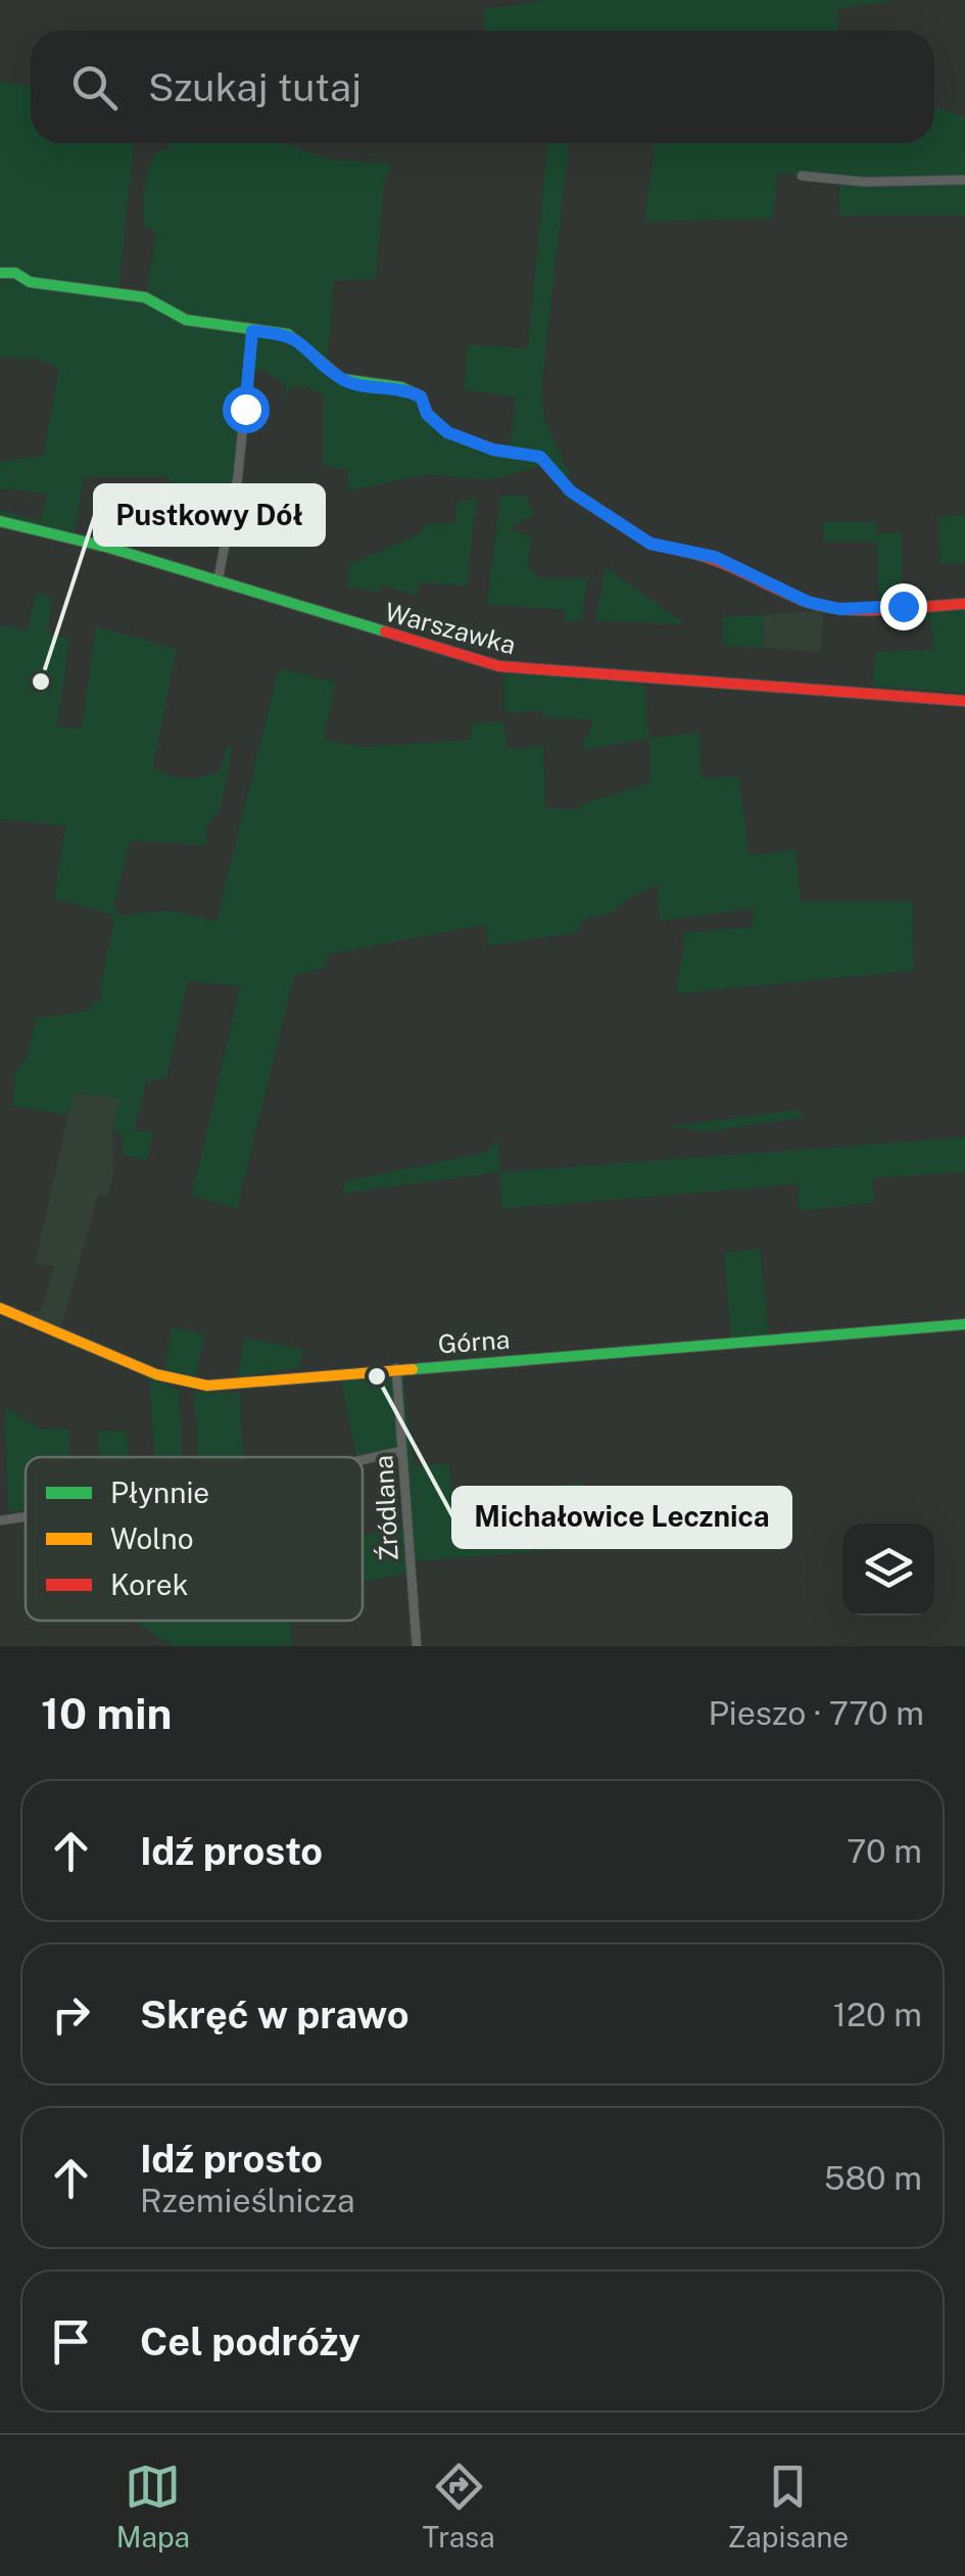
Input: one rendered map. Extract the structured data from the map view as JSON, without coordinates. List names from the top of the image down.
{
  "streets": {
    "street": ["Warszawka", "Górna", "Źródlana"]
  },
  "crossings": [
    ["Górna", "Źródlana"]
  ],
  "places": ["Pustkowy Dół", "Michałowice Lecznica"],
  "legend": ["Płynnie", "Wolno", "Korek"],
  "page": {
    "search": "Szukaj tutaj",
    "heading": ["10 min", "Pieszo · 770 m"],
    "list": [
      ["Idź prosto", "70 m"],
      ["Skręć w prawo", "120 m"],
      ["Idź prosto", "Rzemieślnicza", "580 m"],
      "Cel podróży"
    ],
    "nav": ["Mapa", "Trasa", "Zapisane"]
  }
}
